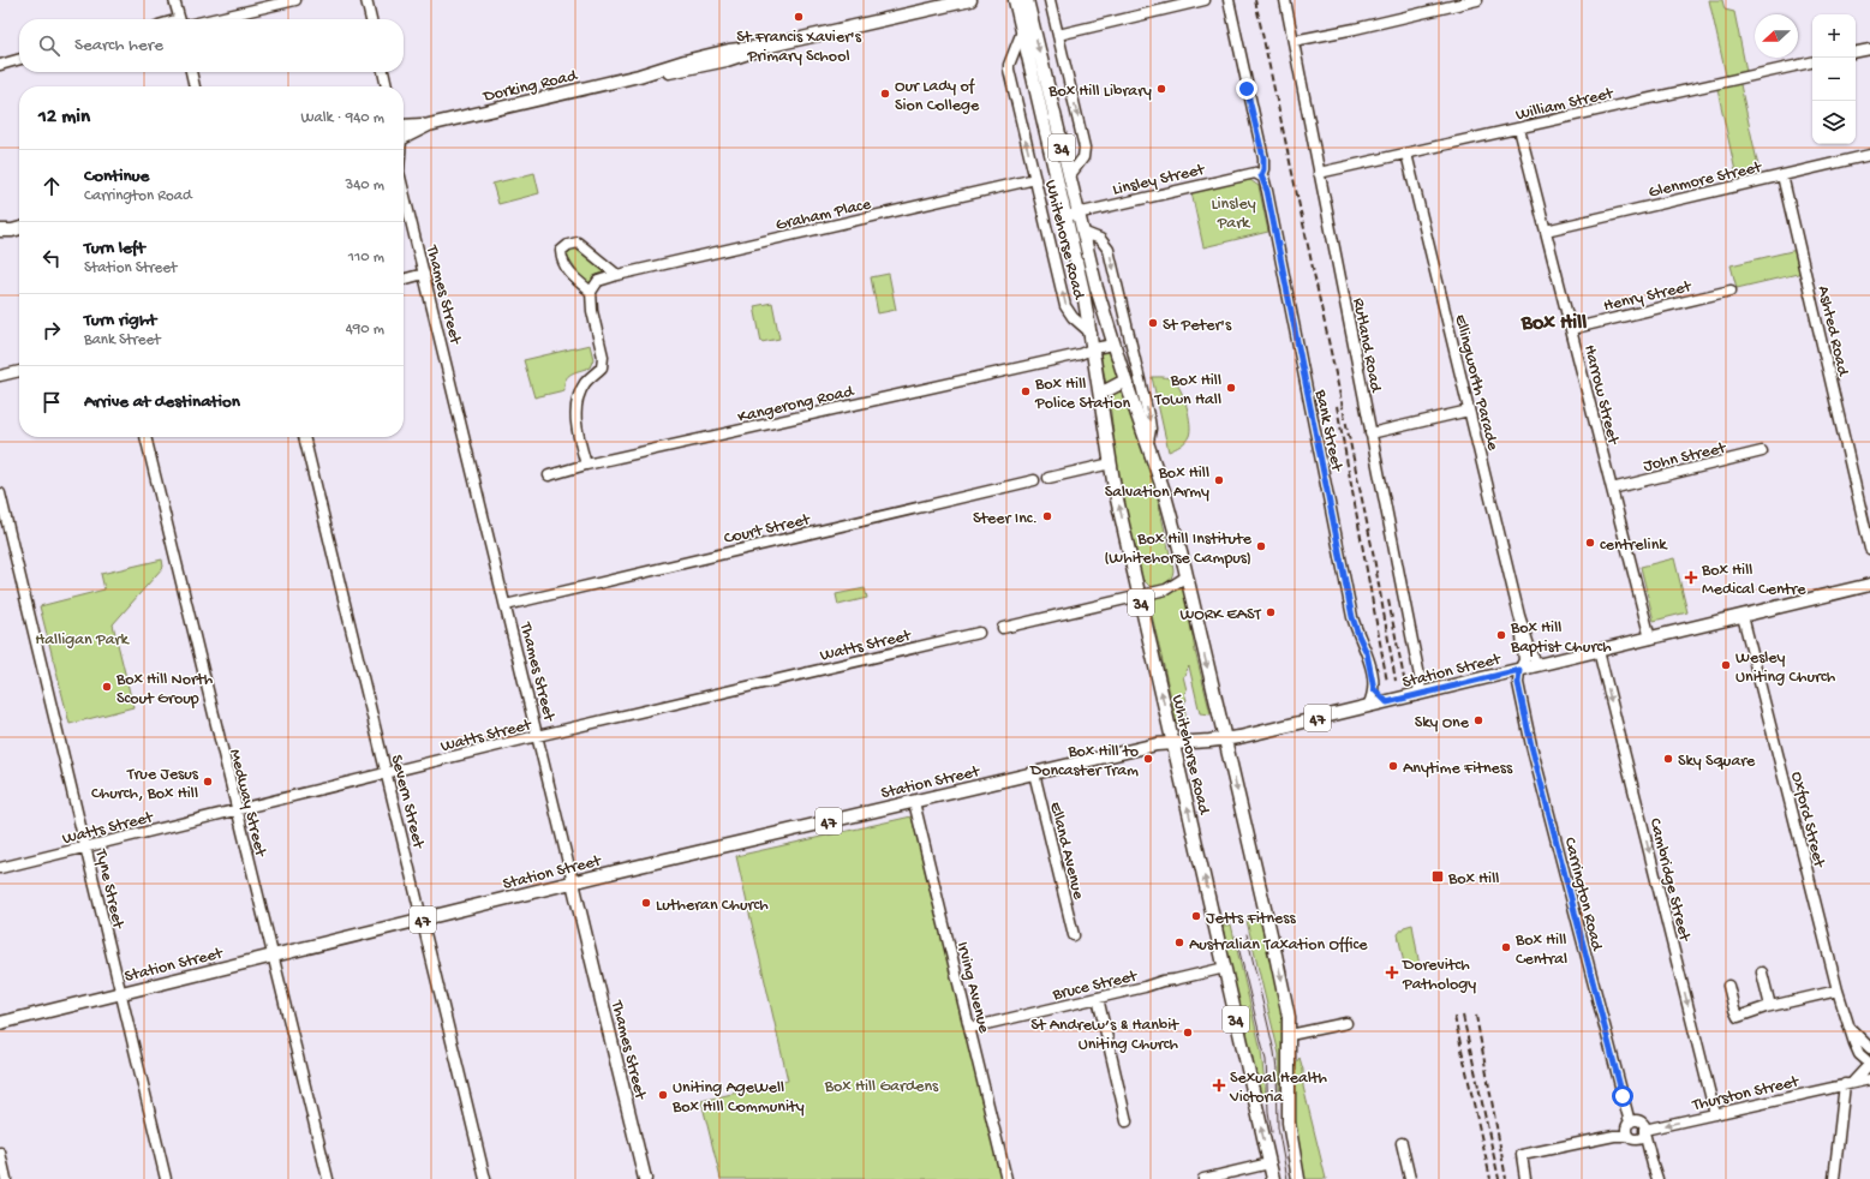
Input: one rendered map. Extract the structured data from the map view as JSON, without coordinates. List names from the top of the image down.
{
  "streets": {
    "main road": [
      "Dorking Road",
      "34",
      "Whitehorse Road",
      "Thames Street",
      "Station Street",
      "47"
    ],
    "street": [
      "William Street",
      "Linsley Street",
      "Glenmore Street",
      "Graham Place",
      "Henry Street",
      "Ashted Road",
      "Rutland Road",
      "Ellingworth Parade",
      "Harrow Street",
      "Kangerong Road",
      "Bank Street",
      "John Street",
      "Court Street",
      "Watts Street",
      "Severn Street",
      "Medway Street",
      "Oxford Street",
      "Elland Avenue",
      "Cambridge Street",
      "Tyne Street",
      "Carrington Road",
      "Bruce Street",
      "Irving Avenue",
      "Thurston Street"
    ]
  },
  "crossings": [
    ["William Street", "Rutland Road"],
    ["William Street", "Ellingworth Parade"],
    ["William Street", "Harrow Street"],
    ["Linsley Street", "Whitehorse Road"],
    ["Linsley Street", "Bank Street"],
    ["Glenmore Street", "Ashted Road"],
    ["Glenmore Street", "Harrow Street"],
    ["Graham Place", "Whitehorse Road"],
    ["Whitehorse Road", "Kangerong Road"],
    ["Whitehorse Road", "Station Street"],
    ["Whitehorse Road", "Bruce Street"],
    ["Thames Street", "Court Street"],
    ["Thames Street", "Watts Street"],
    ["Thames Street", "Station Street"],
    ["Henry Street", "Harrow Street"],
    ["Rutland Road", "Station Street"],
    ["Ellingworth Parade", "Station Street"],
    ["Ellingworth Parade", "Carrington Road"],
    ["Harrow Street", "John Street"],
    ["Harrow Street", "Station Street"],
    ["Watts Street", "Severn Street"],
    ["Watts Street", "Medway Street"],
    ["Watts Street", "Tyne Street"],
    ["Station Street", "Severn Street"],
    ["Station Street", "Medway Street"],
    ["Station Street", "Oxford Street"],
    ["Station Street", "Elland Avenue"],
    ["Station Street", "Cambridge Street"],
    ["Station Street", "Tyne Street"],
    ["Station Street", "Carrington Road"],
    ["Station Street", "Irving Avenue"],
    ["Cambridge Street", "Thurston Street"],
    ["Carrington Road", "Thurston Street"],
    ["Bruce Street", "Irving Avenue"]
  ],
  "one_way": ["Cambridge Street"],
  "districts": ["Box Hill"],
  "parks": ["Linsley Park", "Halligan Park", "Box Hill Gardens"],
  "places": {
    "other": [
      "St Francis Xavier's Primary School",
      "Box Hill Library",
      "Our Lady of Sion College",
      "St Peter's",
      "Box Hill Town Hall",
      "Box Hill Police Station",
      "Box Hill Salvation Army",
      "Steer Inc.",
      "centrelink",
      "Box Hill Institute (Whitehorse Campus)",
      "WORK EAST",
      "Box Hill Baptist Church",
      "Wesley Uniting Church",
      "Box Hill North Scout Group",
      "Sky One",
      "Box Hill to Doncaster Tram",
      "Sky Square",
      "Anytime Fitness",
      "True Jesus Church, Box Hill",
      "Lutheran Church",
      "Jetts Fitness",
      "Australian Taxation Office",
      "Box Hill Central",
      "St Andrew’s & Hanbit Uniting Church",
      "Uniting AgeWell Box HIll Community"
    ],
    "health": ["Box Hill Medical Centre", "Dorevitch Pathology", "Sexual Health Victoria"],
    "transit": ["Box Hill"]
  },
  "north": "left",
  "page": {
    "map_buttons": ["+", "−"],
    "search": "Search here",
    "heading": ["12 min", "Walk · 940 m"],
    "list": [
      ["Continue", "Carrington Road", "340 m"],
      ["Turn left", "Station Street", "110 m"],
      ["Turn right", "Bank Street", "490 m"],
      "Arrive at destination"
    ]
  }
}
